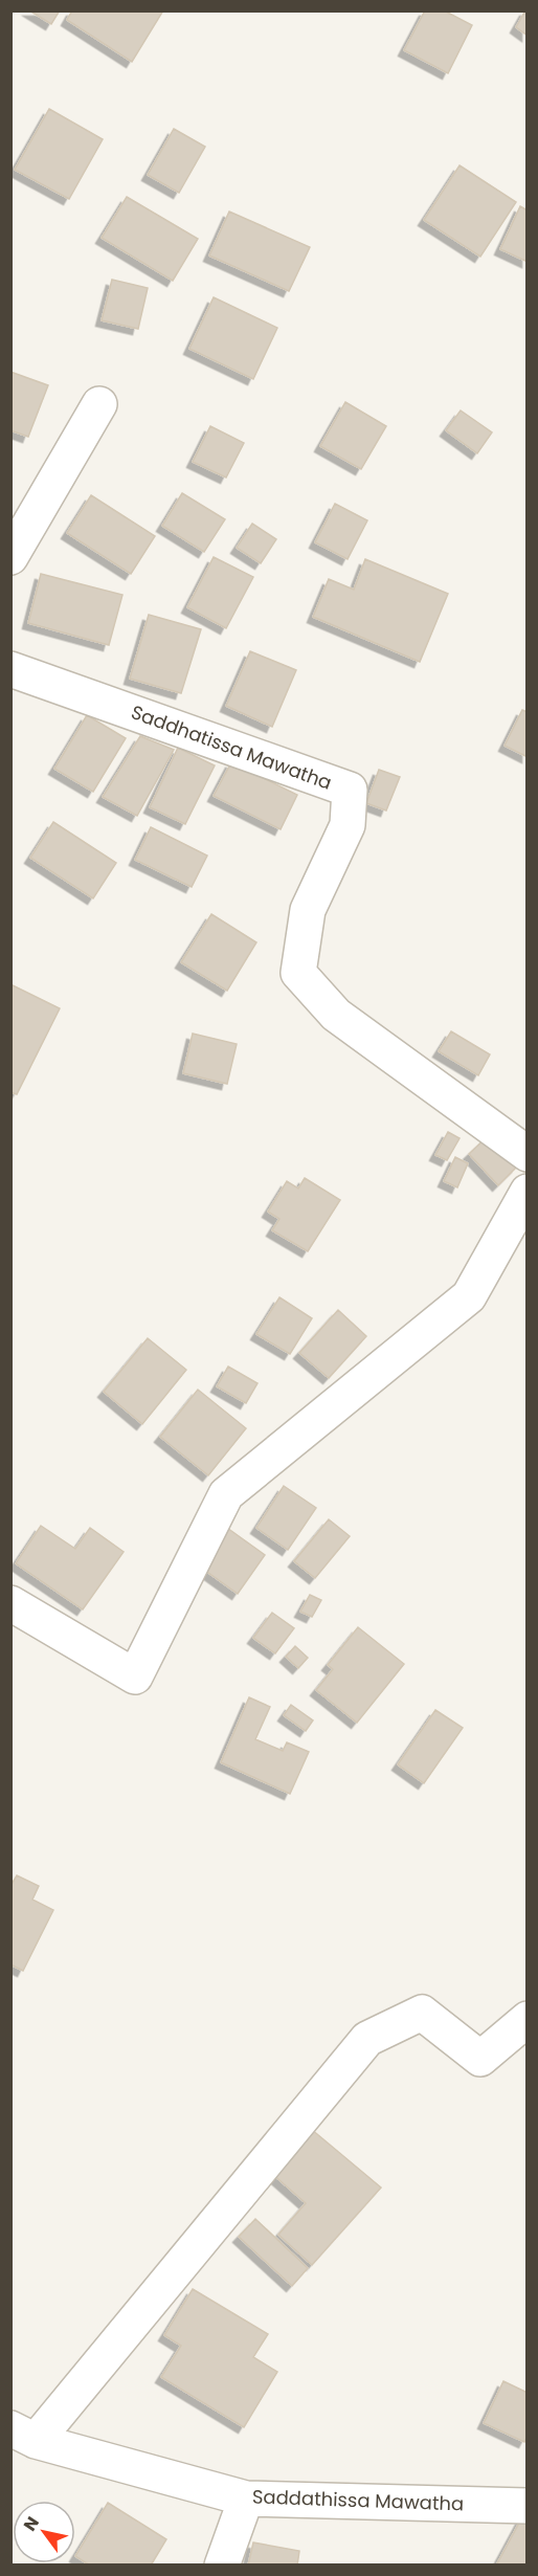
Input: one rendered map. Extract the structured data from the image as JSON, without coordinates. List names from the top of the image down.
{
  "streets": {
    "street": ["Saddhatissa Mawatha", "Saddathissa Mawatha"]
  },
  "north": "top left"
}
